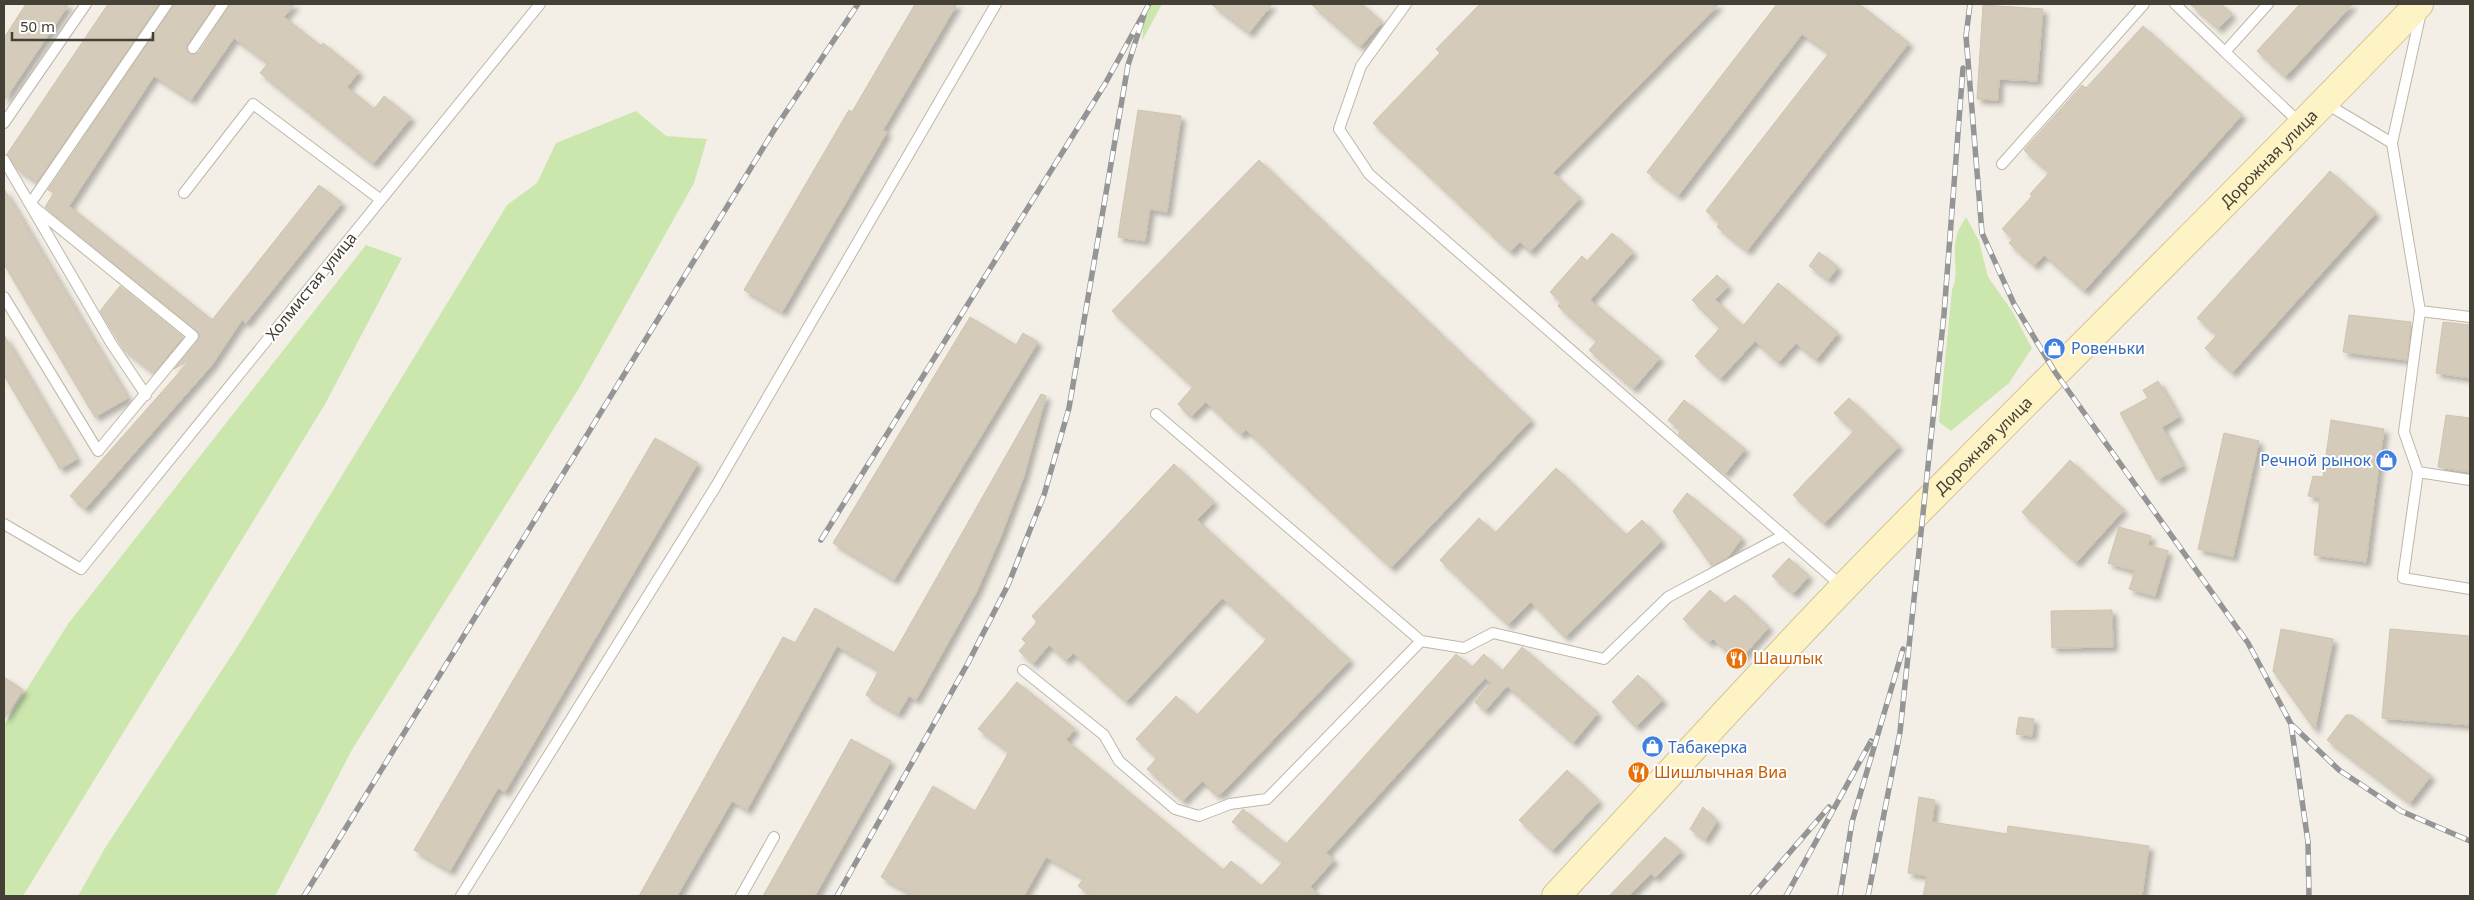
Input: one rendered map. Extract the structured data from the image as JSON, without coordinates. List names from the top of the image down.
{
  "streets": {
    "street": ["Дорожная улица"],
    "lane": ["Холмистая улица"]
  },
  "places": {
    "shop": ["Ровеньки", "Речной рынок", "Табакерка"],
    "restaurant": ["Шашлык", "Шишлычная Виа"]
  },
  "scale_bar": "50 m"
}
